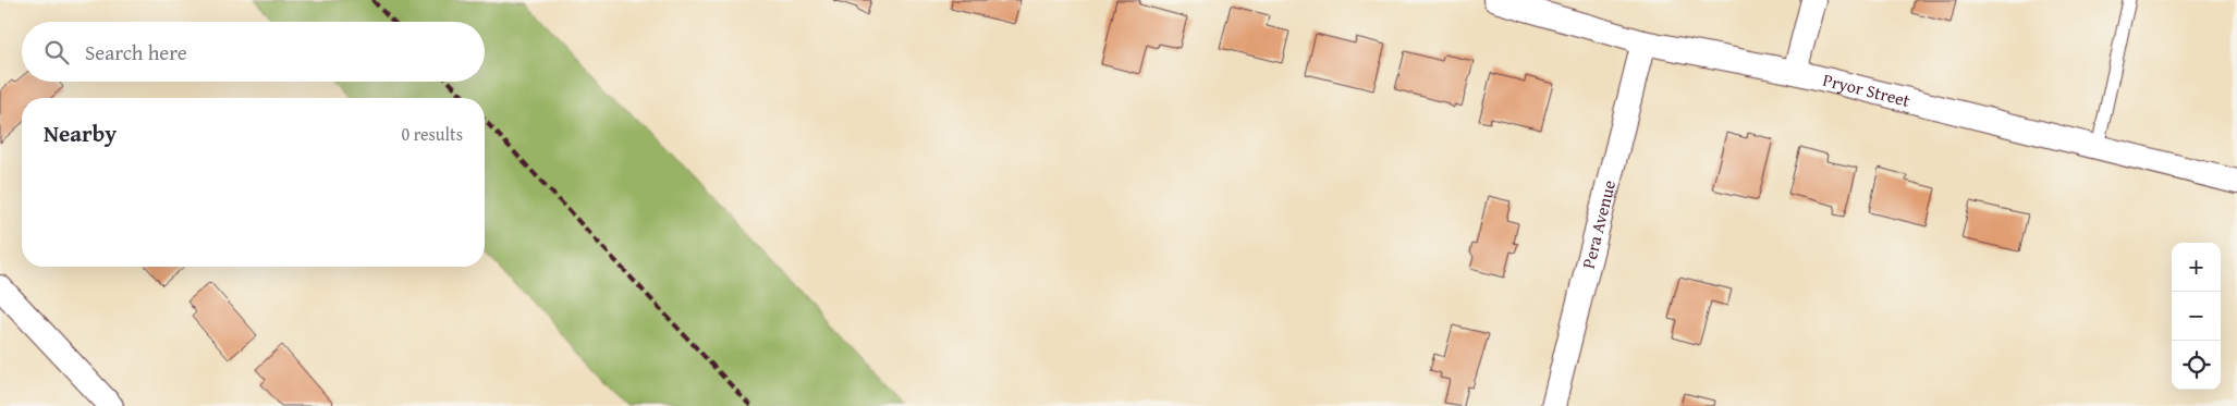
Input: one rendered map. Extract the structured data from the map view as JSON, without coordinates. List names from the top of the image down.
{
  "streets": {
    "street": ["Pryor Street", "Pera Avenue"]
  },
  "crossings": [
    ["Pryor Street", "Pera Avenue"]
  ],
  "page": {
    "search": "Search here",
    "heading": ["Nearby", "0 results"],
    "map_buttons": ["+", "−"]
  }
}
